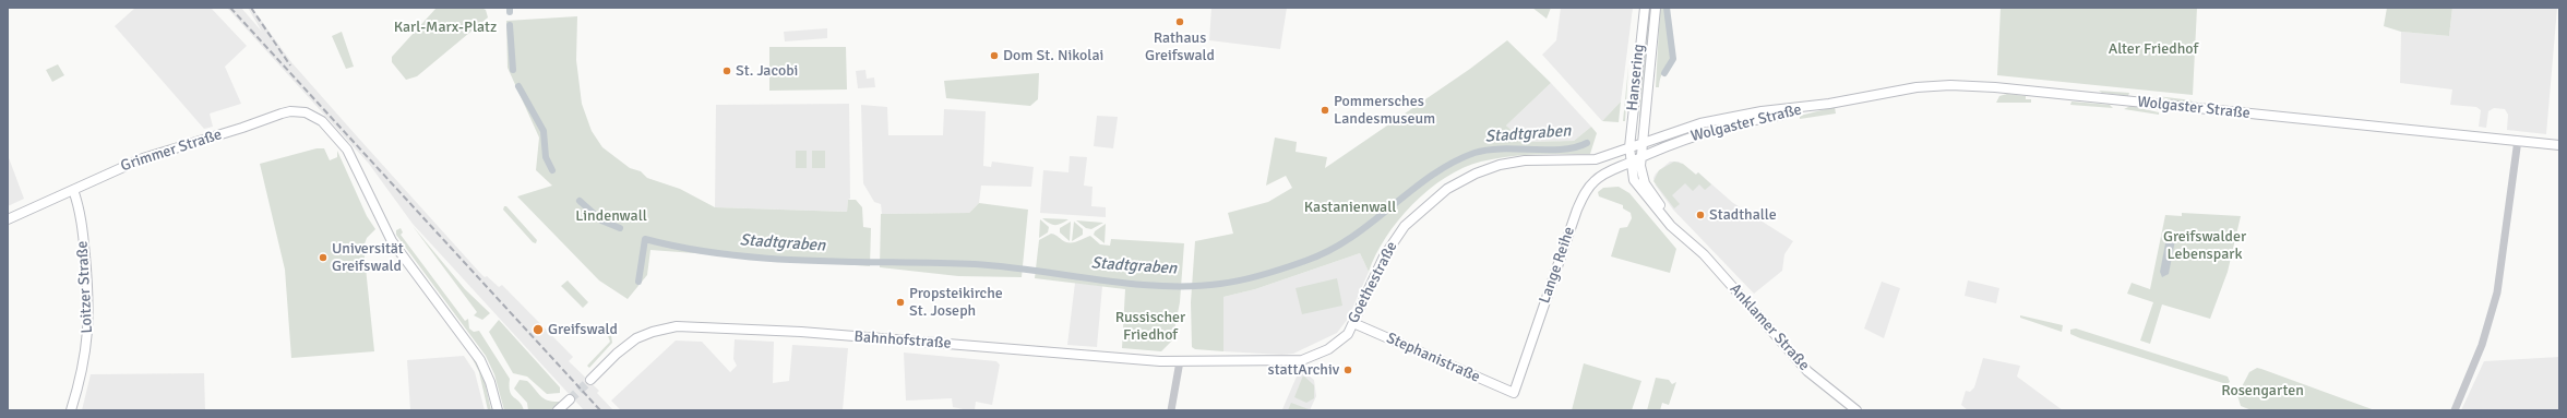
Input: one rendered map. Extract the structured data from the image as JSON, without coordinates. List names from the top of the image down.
{
  "streets": {
    "main road": [
      "Hansering",
      "Wolgaster Straße",
      "Grimmer Straße",
      "Lange Reihe",
      "Goethestraße",
      "Loitzer Straße",
      "Anklamer Straße",
      "Bahnhofstraße",
      "Stephanistraße"
    ]
  },
  "crossings": [
    ["Hansering", "Wolgaster Straße"],
    ["Hansering", "Lange Reihe"],
    ["Hansering", "Goethestraße"],
    ["Hansering", "Anklamer Straße"],
    ["Wolgaster Straße", "Lange Reihe"],
    ["Wolgaster Straße", "Goethestraße"],
    ["Wolgaster Straße", "Anklamer Straße"],
    ["Grimmer Straße", "Loitzer Straße"],
    ["Lange Reihe", "Anklamer Straße"],
    ["Lange Reihe", "Stephanistraße"],
    ["Goethestraße", "Bahnhofstraße"],
    ["Goethestraße", "Stephanistraße"]
  ],
  "water": ["Stadtgraben"],
  "parks": [
    "Karl-Marx-Platz",
    "Alter Friedhof",
    "Kastanienwall",
    "Lindenwall",
    "Greifswalder Lebenspark",
    "Russischer Friedhof",
    "Rosengarten"
  ],
  "places": [
    "Rathaus Greifswald",
    "Dom St. Nikolai",
    "St. Jacobi",
    "Pommersches Landesmuseum",
    "Stadthalle",
    "Universität Greifswald",
    "Propsteikirche St. Joseph",
    "Greifswald",
    "stattArchiv"
  ]
}
